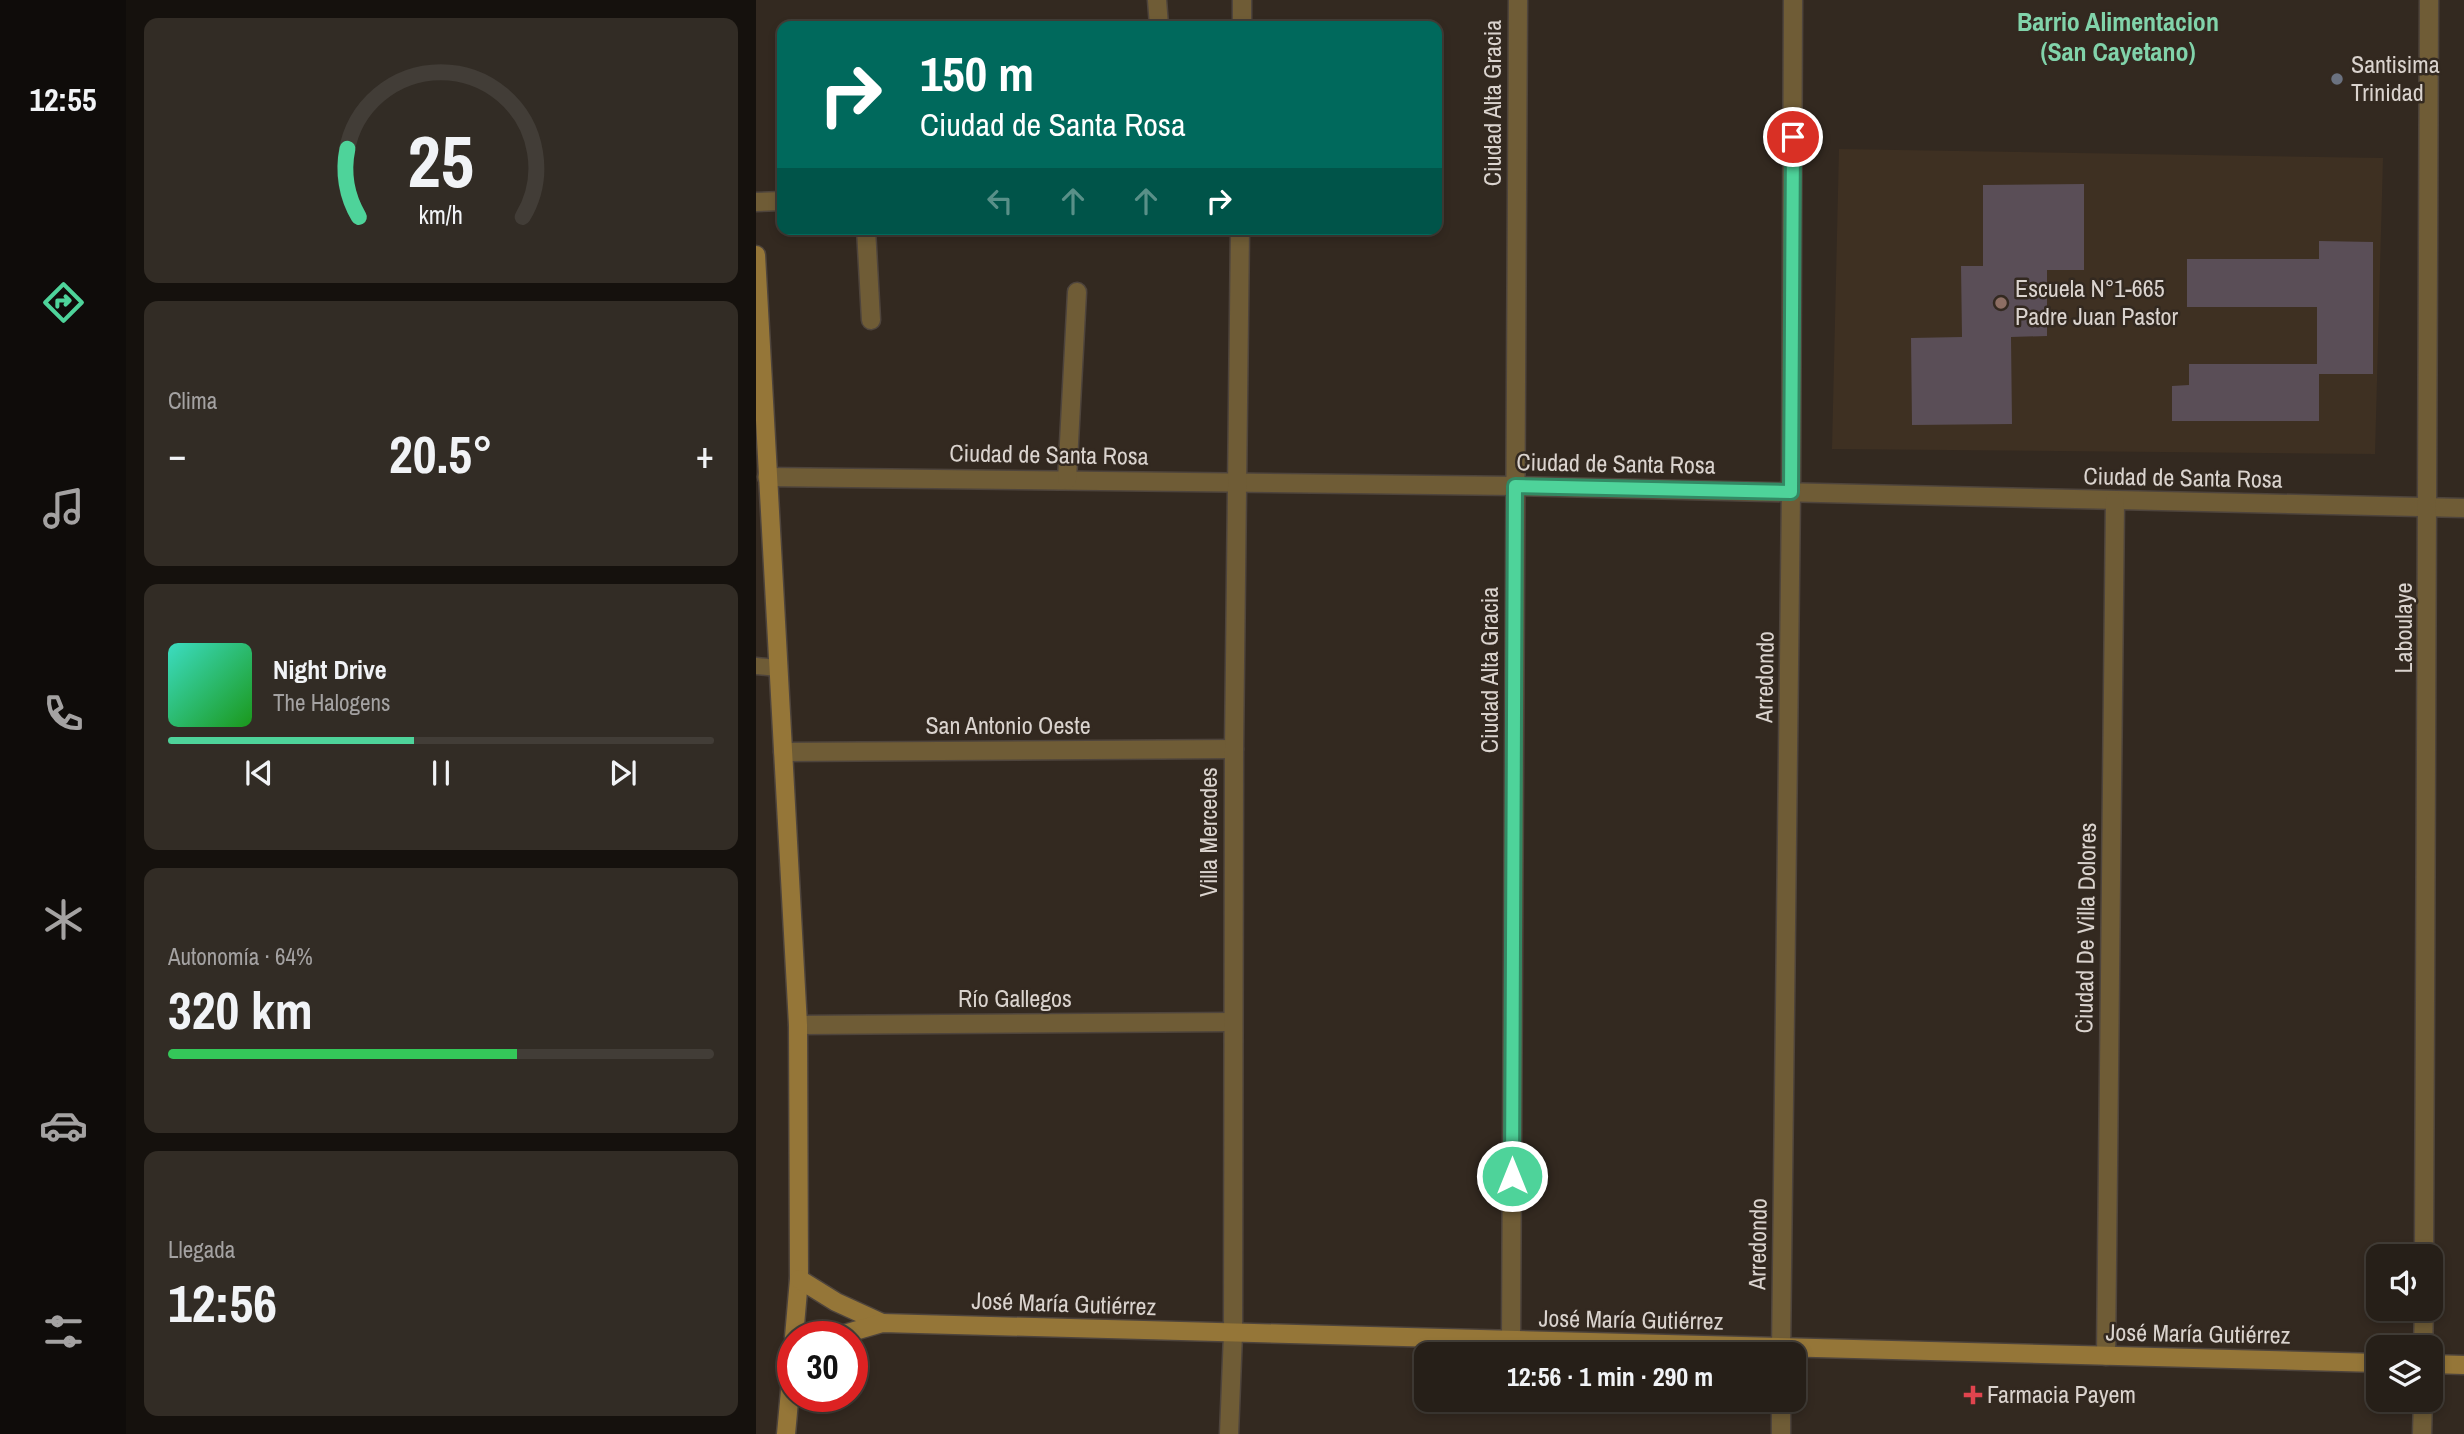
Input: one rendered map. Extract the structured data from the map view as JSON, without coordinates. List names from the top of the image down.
{
  "streets": {
    "street": [
      "Ciudad Alta Gracia",
      "Ciudad de Santa Rosa",
      "Laboulaye",
      "Arredondo",
      "San Antonio Oeste",
      "Villa Mercedes",
      "Ciudad De Villa Dolores",
      "Río Gallegos",
      "José María Gutiérrez"
    ]
  },
  "crossings": [
    ["Ciudad Alta Gracia", "Ciudad de Santa Rosa"],
    ["Ciudad Alta Gracia", "José María Gutiérrez"],
    ["Ciudad de Santa Rosa", "Laboulaye"],
    ["Ciudad de Santa Rosa", "Arredondo"],
    ["Ciudad de Santa Rosa", "Villa Mercedes"],
    ["Ciudad de Santa Rosa", "Ciudad De Villa Dolores"],
    ["San Antonio Oeste", "Villa Mercedes"],
    ["Villa Mercedes", "Río Gallegos"],
    ["Villa Mercedes", "José María Gutiérrez"],
    ["Ciudad De Villa Dolores", "José María Gutiérrez"]
  ],
  "districts": ["Barrio Alimentacion (San Cayetano)"],
  "places": {
    "other": ["Santisima Trinidad", "Escuela N°1-665 Padre Juan Pastor"],
    "health": ["Farmacia Payem"]
  },
  "page": {
    "tabs": "12:55",
    "turn": ["150 m", "Ciudad de Santa Rosa"],
    "tile": [
      "Clima",
      ["Autonomía · 64%", "320 km"],
      ["Llegada", "12:56"]
    ],
    "heat": ["−", "20.5°", "+"],
    "song": ["Night Drive", "The Halogens"],
    "limit": "30",
    "trip": "12:56 · 1 min · 290 m",
    "gauge": ["25", "km/h"]
  }
}
